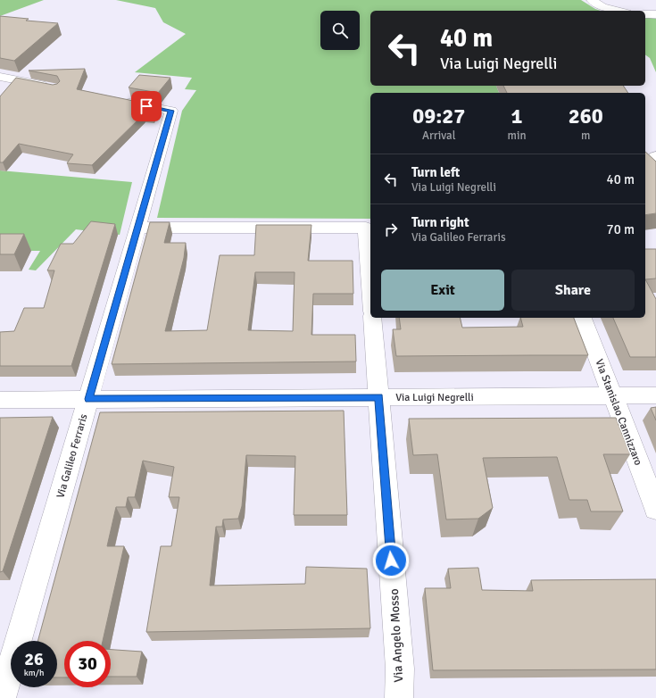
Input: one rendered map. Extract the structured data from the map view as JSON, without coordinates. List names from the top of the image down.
{
  "streets": {
    "street": [
      "Via Luigi Negrelli",
      "Via Stanislao Cannizzaro",
      "Via Galileo Ferraris",
      "Via Angelo Mosso"
    ]
  },
  "crossings": [
    ["Via Luigi Negrelli", "Via Stanislao Cannizzaro"],
    ["Via Luigi Negrelli", "Via Galileo Ferraris"],
    ["Via Luigi Negrelli", "Via Angelo Mosso"]
  ],
  "page": {
    "turn": ["40 m", "Via Luigi Negrelli"],
    "eta": [
      "09:27",
      "Arrival",
      "1",
      "min",
      "260",
      "m"
    ],
    "list": [
      {
        "name": "Turn left",
        "note": "Via Luigi Negrelli",
        "value": "40 m"
      },
      {
        "name": "Turn right",
        "note": "Via Galileo Ferraris",
        "value": "70 m"
      }
    ],
    "buttons": ["Exit", "Share"],
    "speed": "26 km/h",
    "limit": "30"
  }
}
